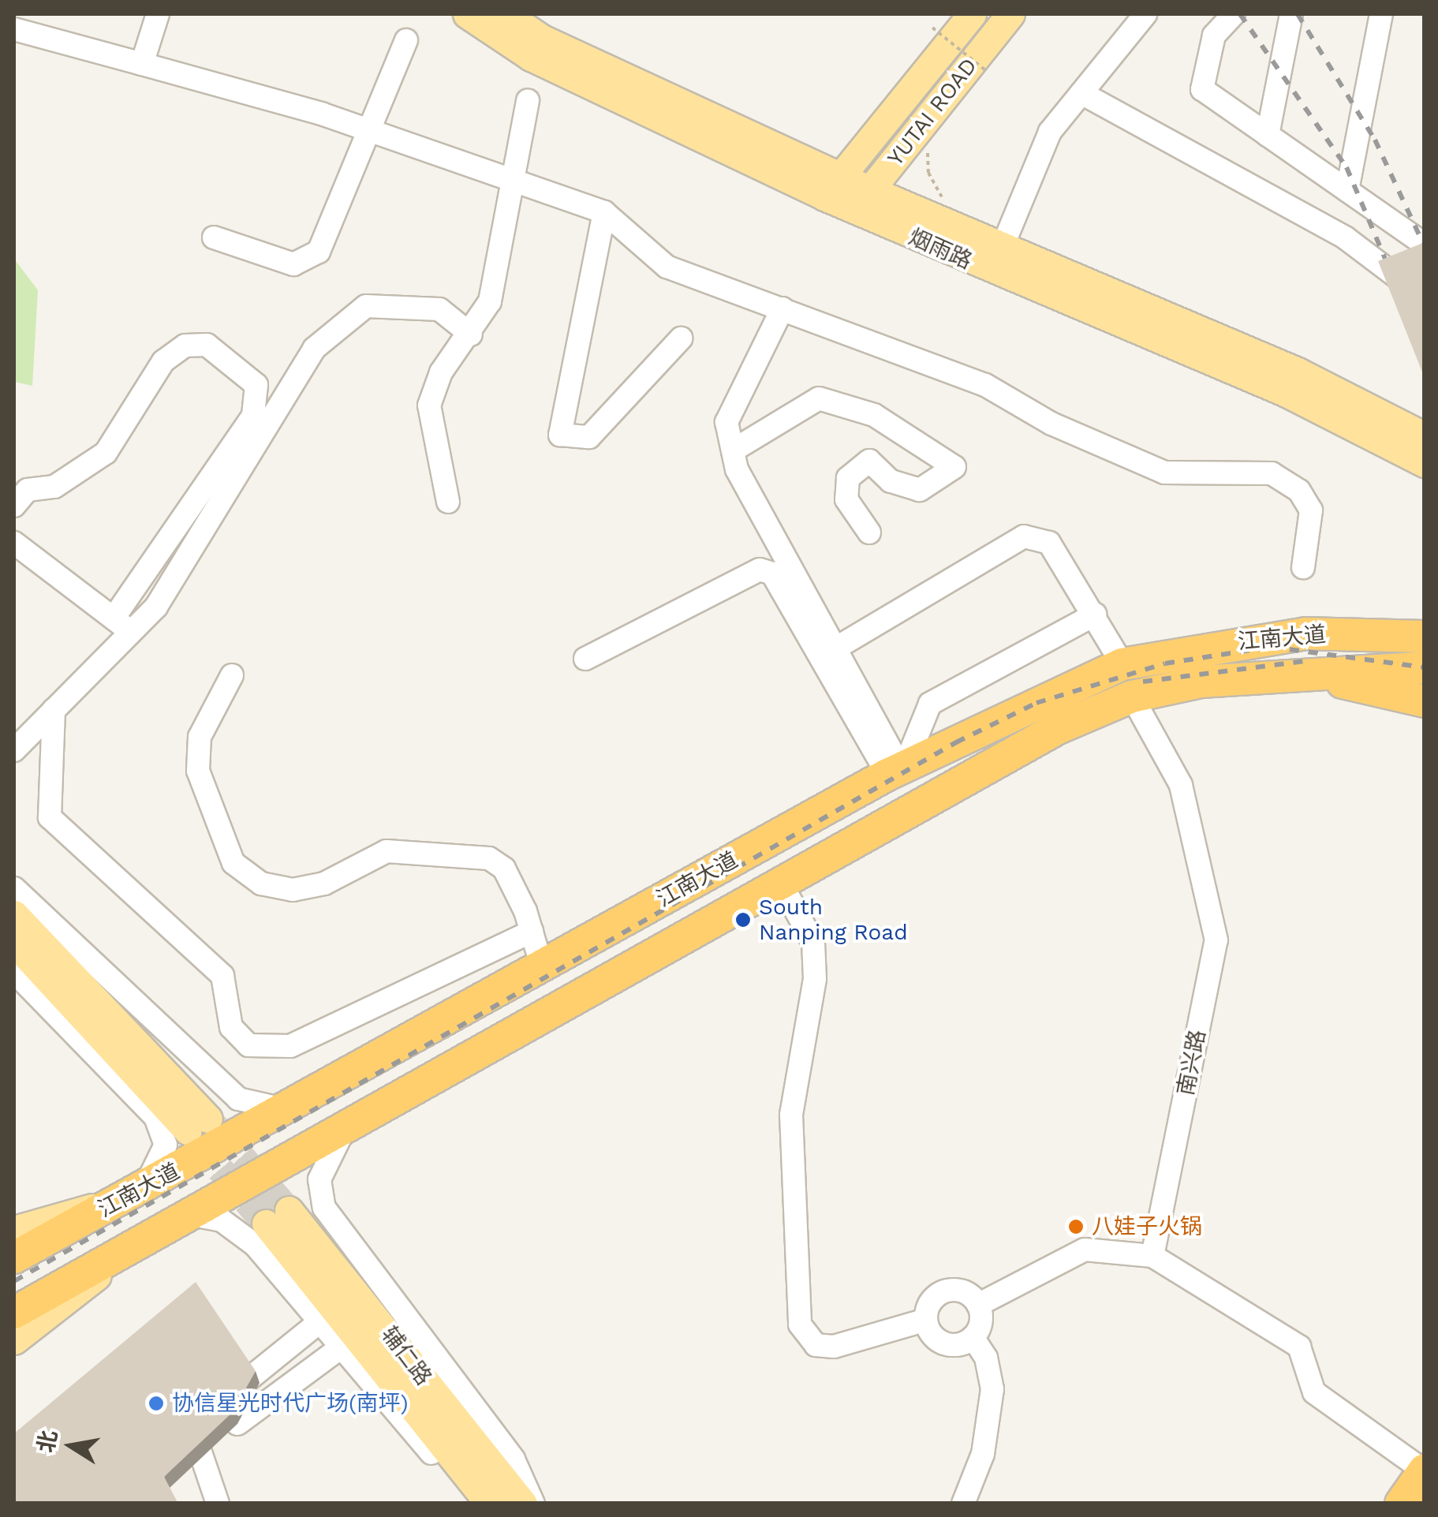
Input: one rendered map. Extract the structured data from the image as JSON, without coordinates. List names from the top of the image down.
{
  "streets": {
    "highway": ["江南大道"],
    "main road": ["YUTAI ROAD", "烟雨路", "辅仁路"],
    "street": ["南兴路"]
  },
  "crossings": [
    ["YUTAI ROAD", "烟雨路"],
    ["江南大道", "南兴路"]
  ],
  "places": ["South Nanping Road", "八娃子火锅", "协信星光时代广场(南坪)"],
  "north": "left"
}
